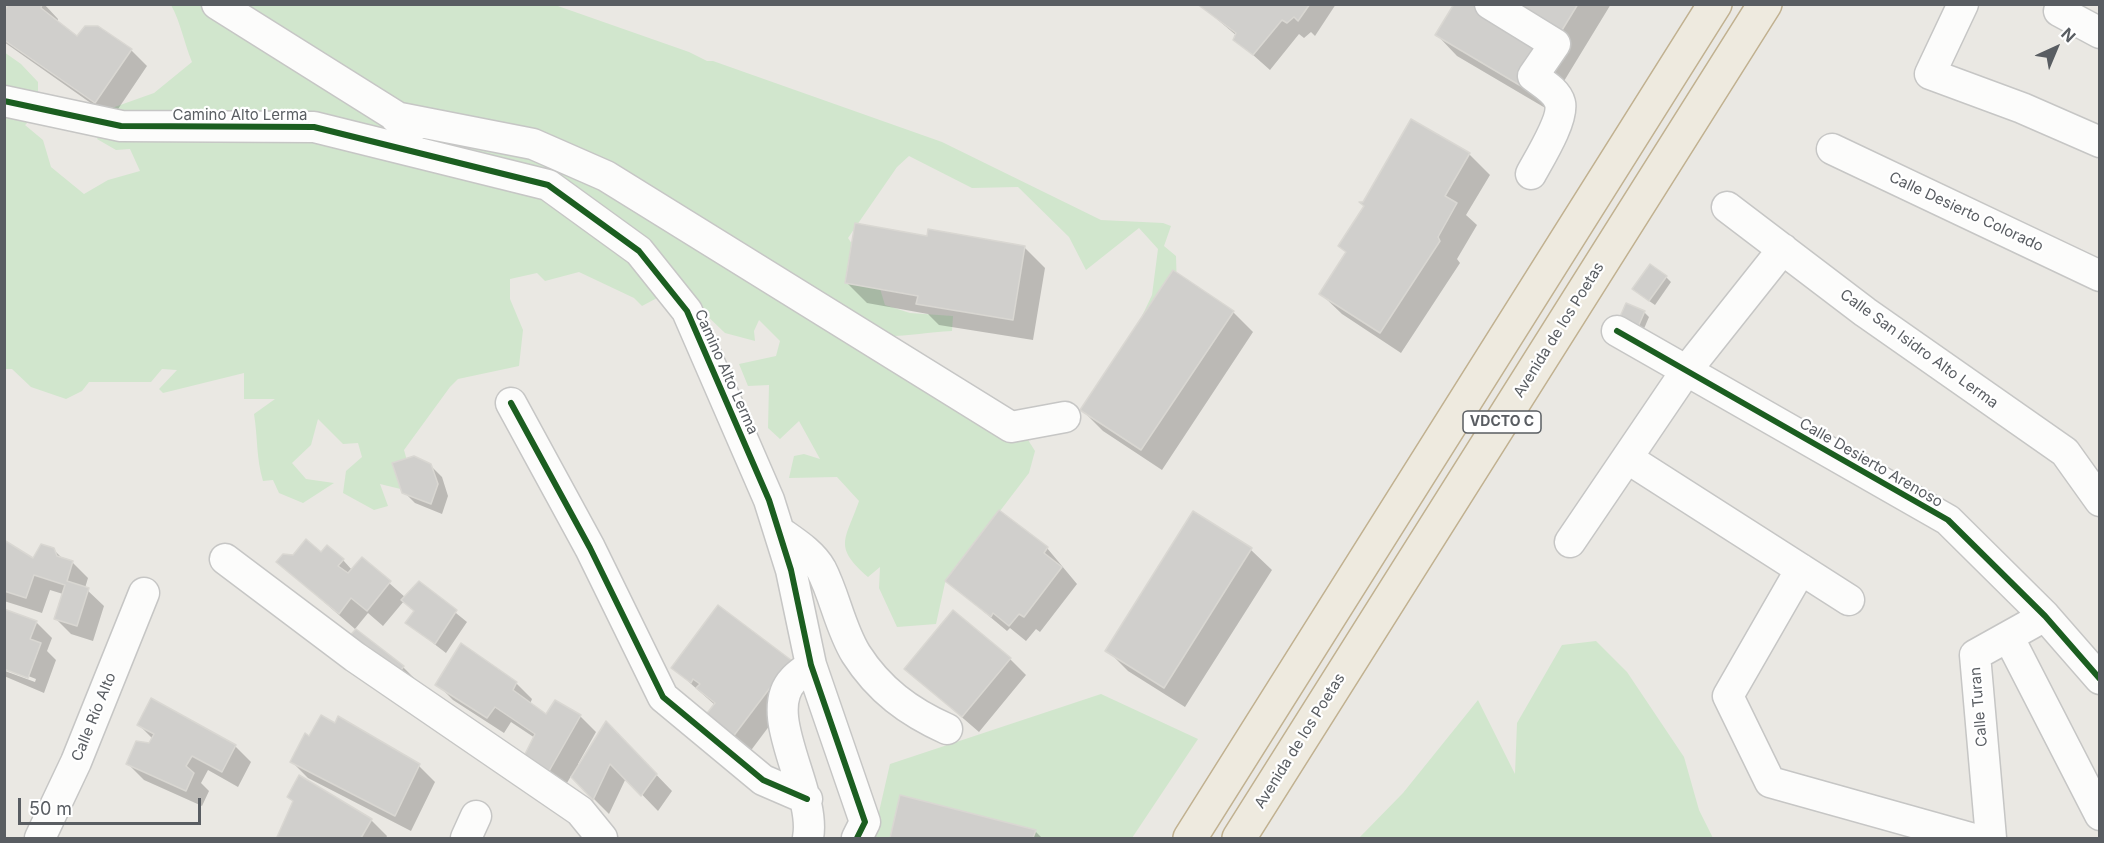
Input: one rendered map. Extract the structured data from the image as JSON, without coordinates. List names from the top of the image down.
{
  "streets": {
    "highway": ["Avenida de los Poetas", "VDCTO C"],
    "street": [
      "Camino Alto Lerma",
      "Calle Desierto Colorado",
      "Calle San Isidro Alto Lerma",
      "Calle Desierto Arenoso",
      "Calle Turan",
      "Calle Río Alto"
    ]
  },
  "crossings": [
    ["Calle Desierto Arenoso", "Calle Turan"]
  ],
  "scale_bar": "50 m",
  "north": "top right"
}
